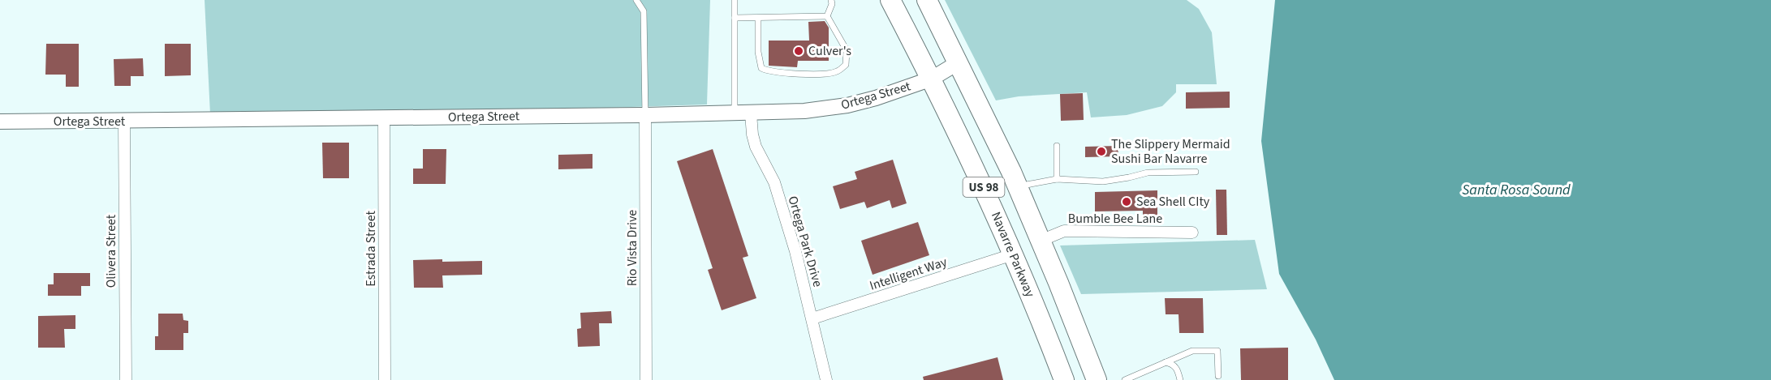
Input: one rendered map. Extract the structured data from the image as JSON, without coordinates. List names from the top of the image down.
{
  "streets": {
    "highway": ["US 98", "Navarre Parkway"],
    "street": [
      "Ortega Street",
      "Bumble Bee Lane",
      "Ortega Park Drive",
      "Rio Vista Drive",
      "Estrada Street",
      "Olivera Street",
      "Intelligent Way"
    ]
  },
  "crossings": [
    ["Ortega Street", "US 98"],
    ["Ortega Street", "Ortega Park Drive"],
    ["Ortega Street", "Rio Vista Drive"],
    ["Ortega Street", "Estrada Street"],
    ["Ortega Street", "Olivera Street"],
    ["Ortega Street", "Navarre Parkway"],
    ["US 98", "Bumble Bee Lane"],
    ["Ortega Park Drive", "Intelligent Way"],
    ["Navarre Parkway", "Intelligent Way"]
  ],
  "water": ["Santa Rosa Sound"],
  "places": ["Culver's", "The Slippery Mermaid Sushi Bar Navarre", "Sea Shell CIty"]
}
